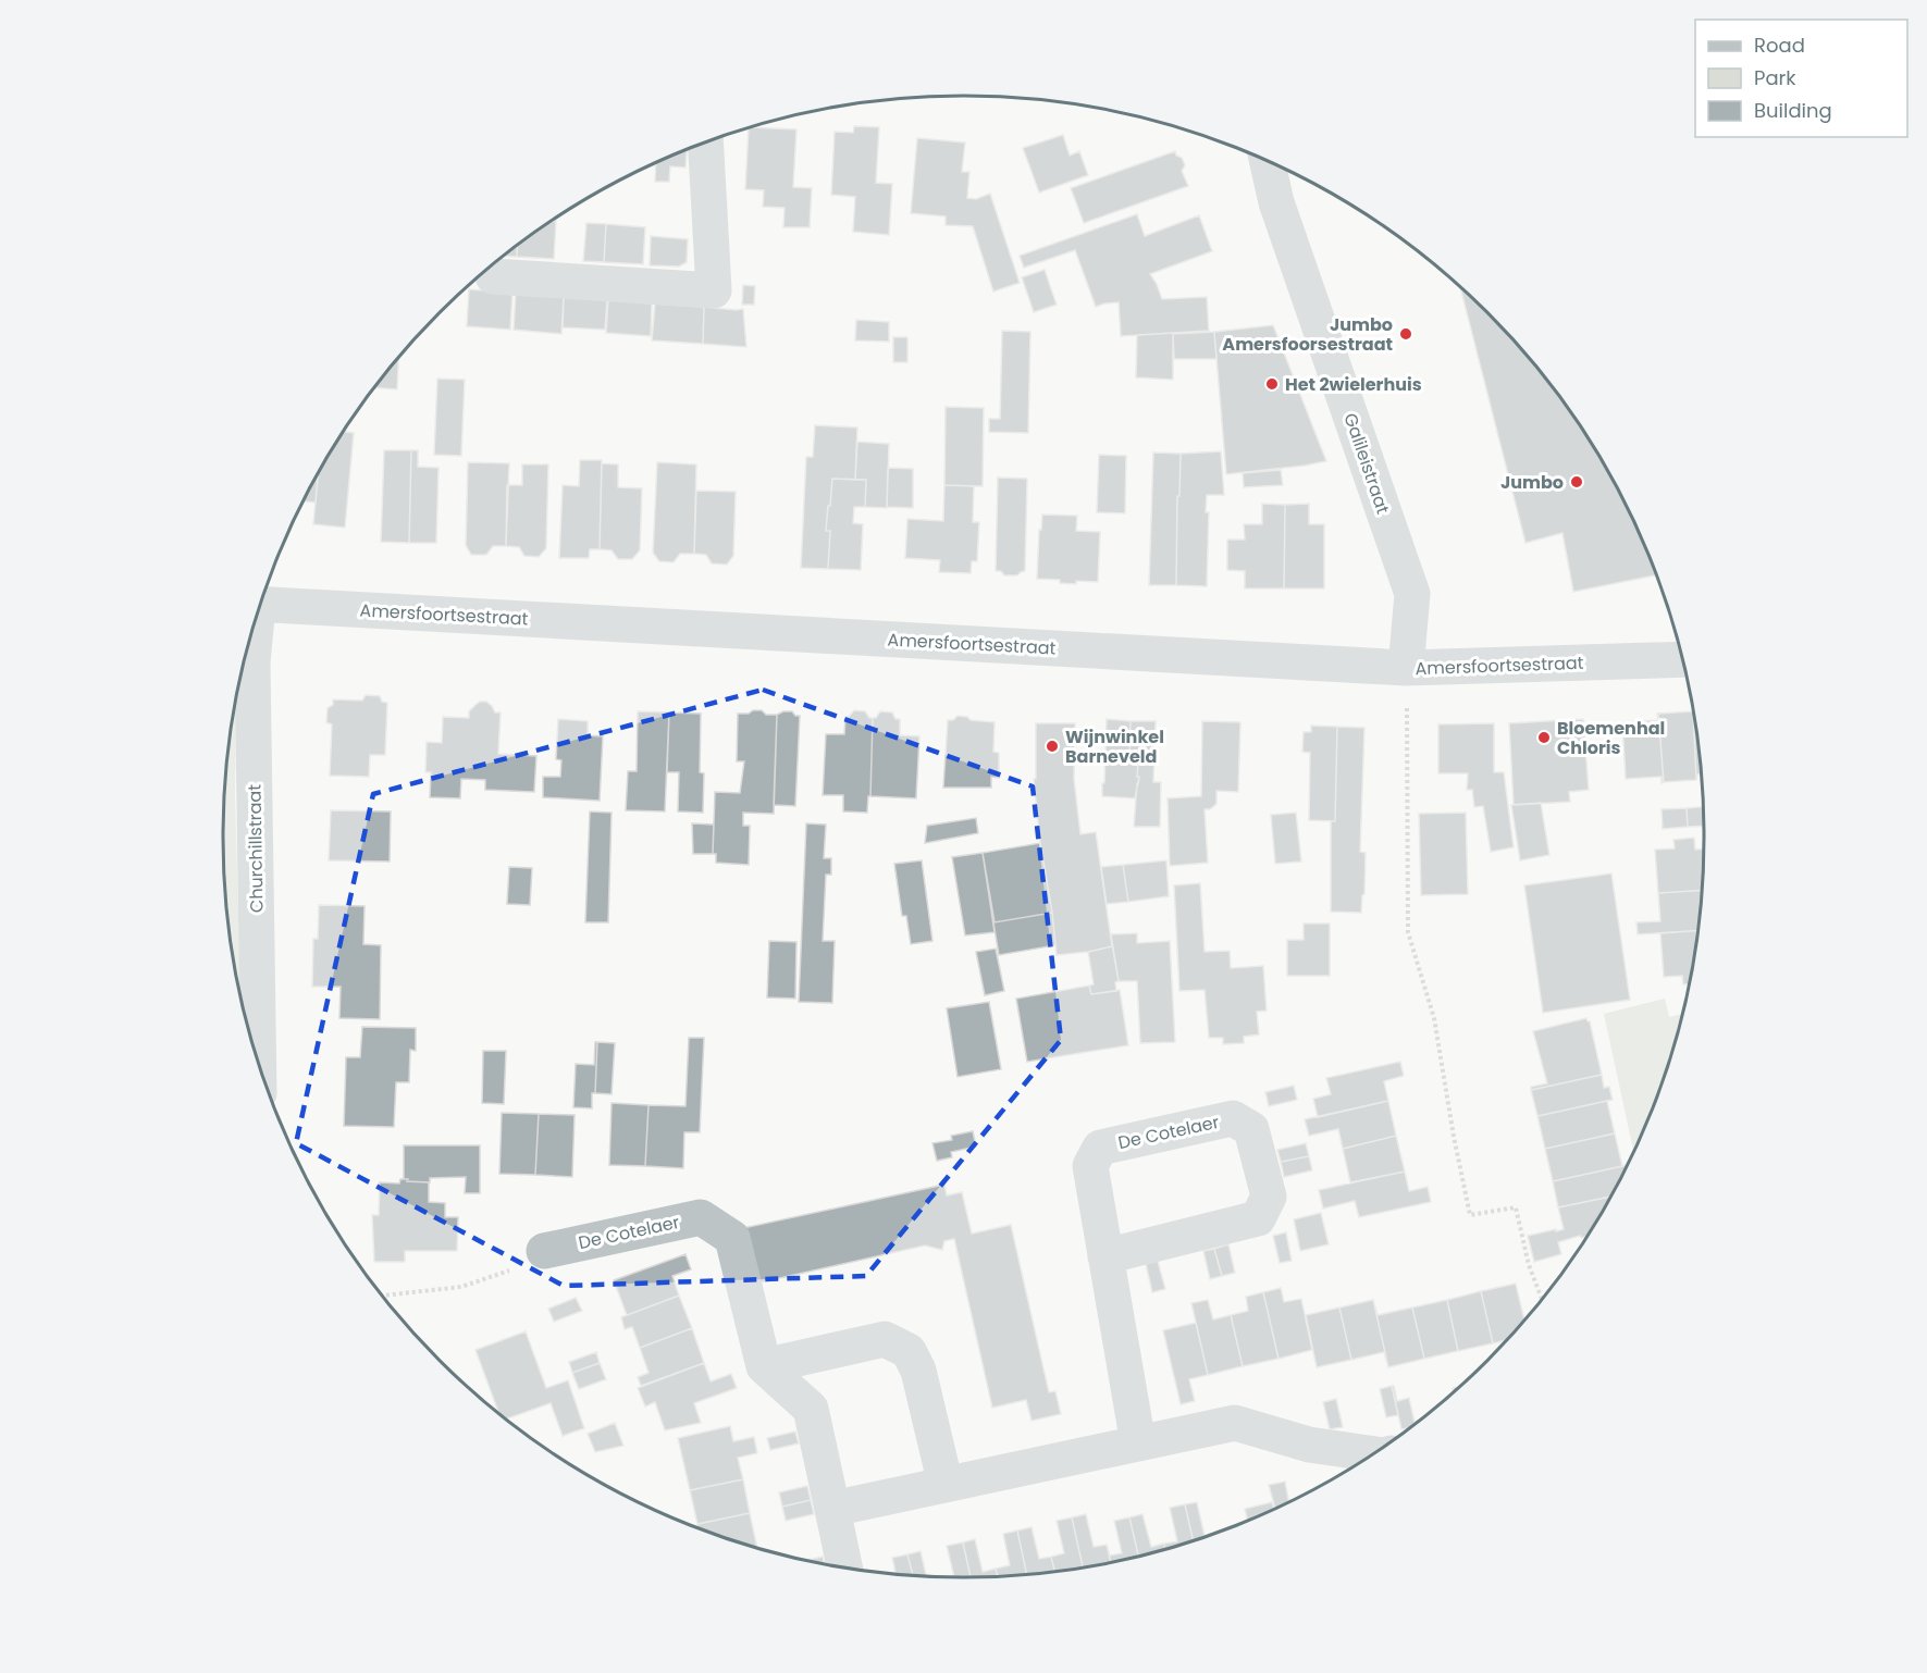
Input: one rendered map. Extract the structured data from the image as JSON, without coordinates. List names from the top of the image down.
{
  "streets": {
    "street": [
      "Galileistraat",
      "Amersfoortsestraat",
      "Churchillstraat",
      "De Cotelaer"
    ]
  },
  "crossings": [
    ["Galileistraat", "Amersfoortsestraat"]
  ],
  "places": [
    "Jumbo Amersfoorsestraat",
    "Het 2wielerhuis",
    "Jumbo",
    "Bloemenhal Chloris",
    "Wijnwinkel Barneveld"
  ],
  "legend": ["Road", "Park", "Building"]
}
